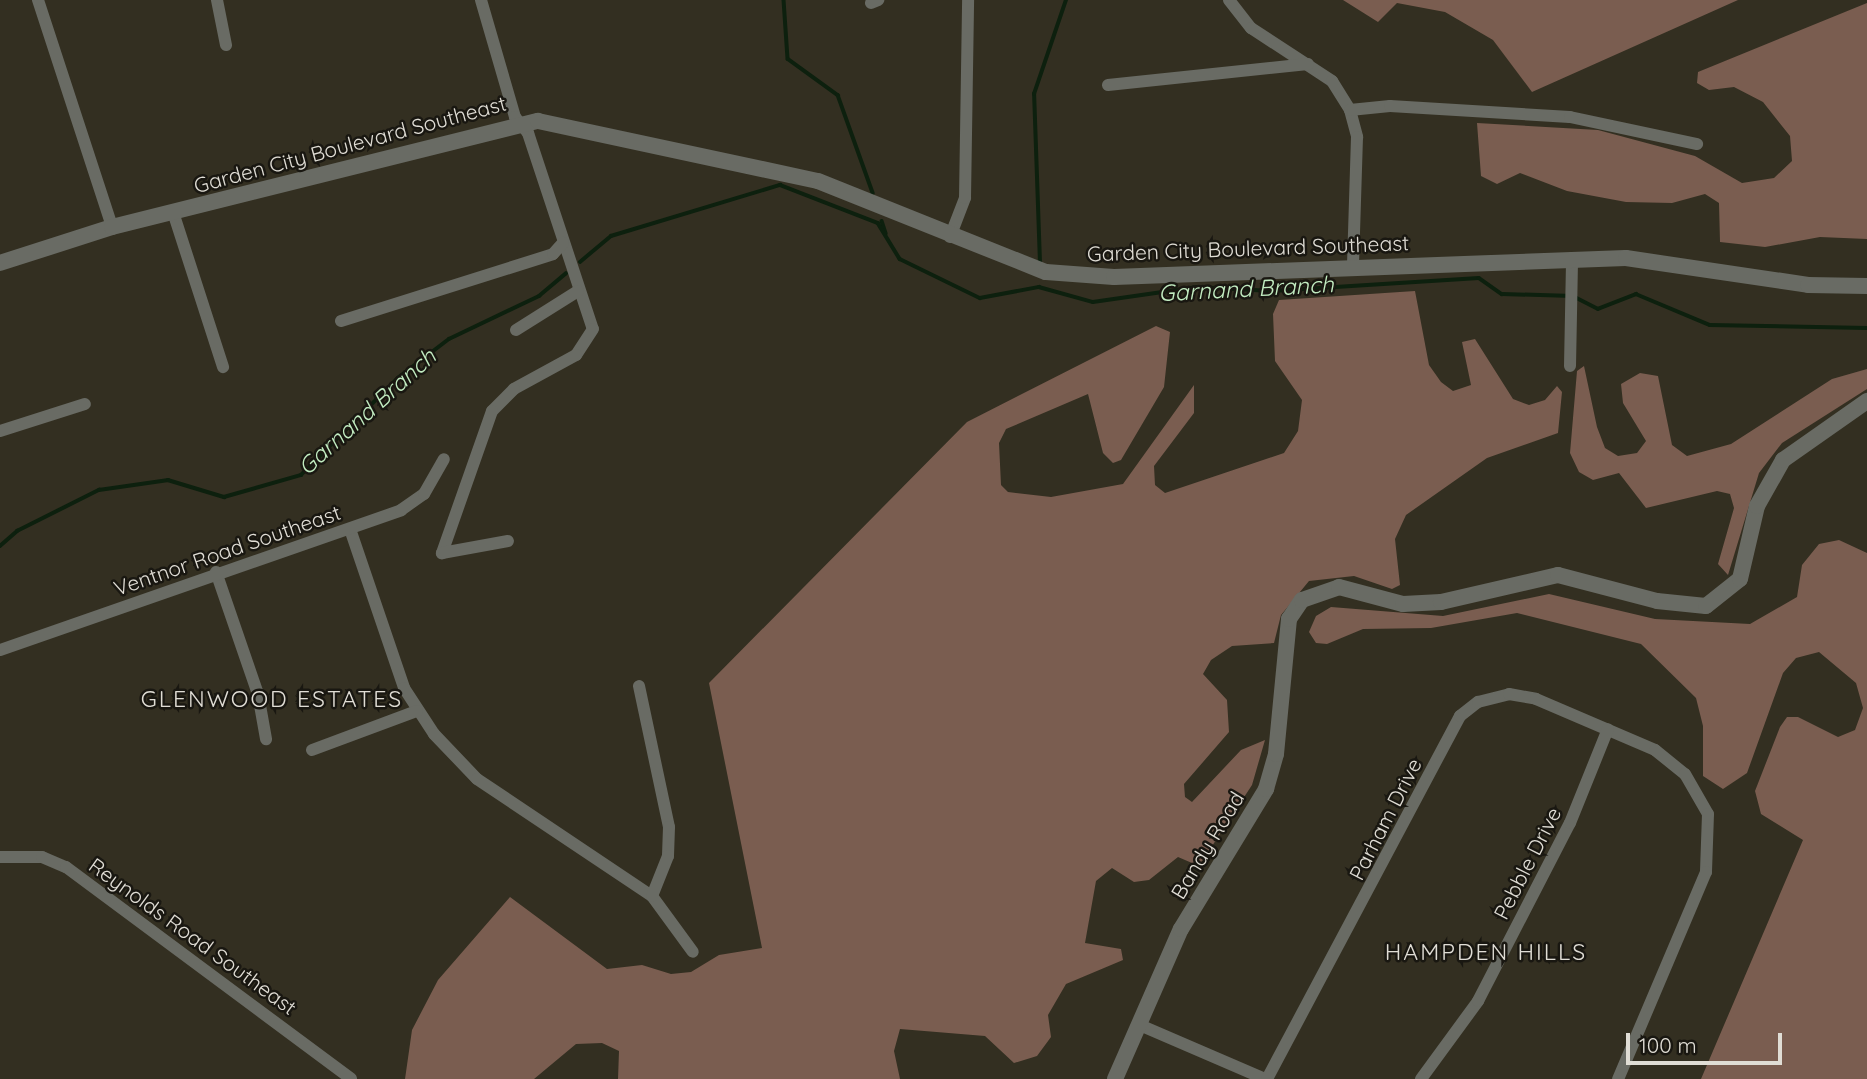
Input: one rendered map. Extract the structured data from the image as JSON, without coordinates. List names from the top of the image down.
{
  "streets": {
    "street": [
      "Garden City Boulevard Southeast",
      "Ventnor Road Southeast",
      "Parham Drive",
      "Bandy Road",
      "Pebble Drive",
      "Reynolds Road Southeast"
    ]
  },
  "crossings": [
    ["Parham Drive", "Pebble Drive"]
  ],
  "districts": ["GLENWOOD ESTATES", "HAMPDEN HILLS"],
  "water": ["Garnand Branch"],
  "scale_bar": "100 m"
}
